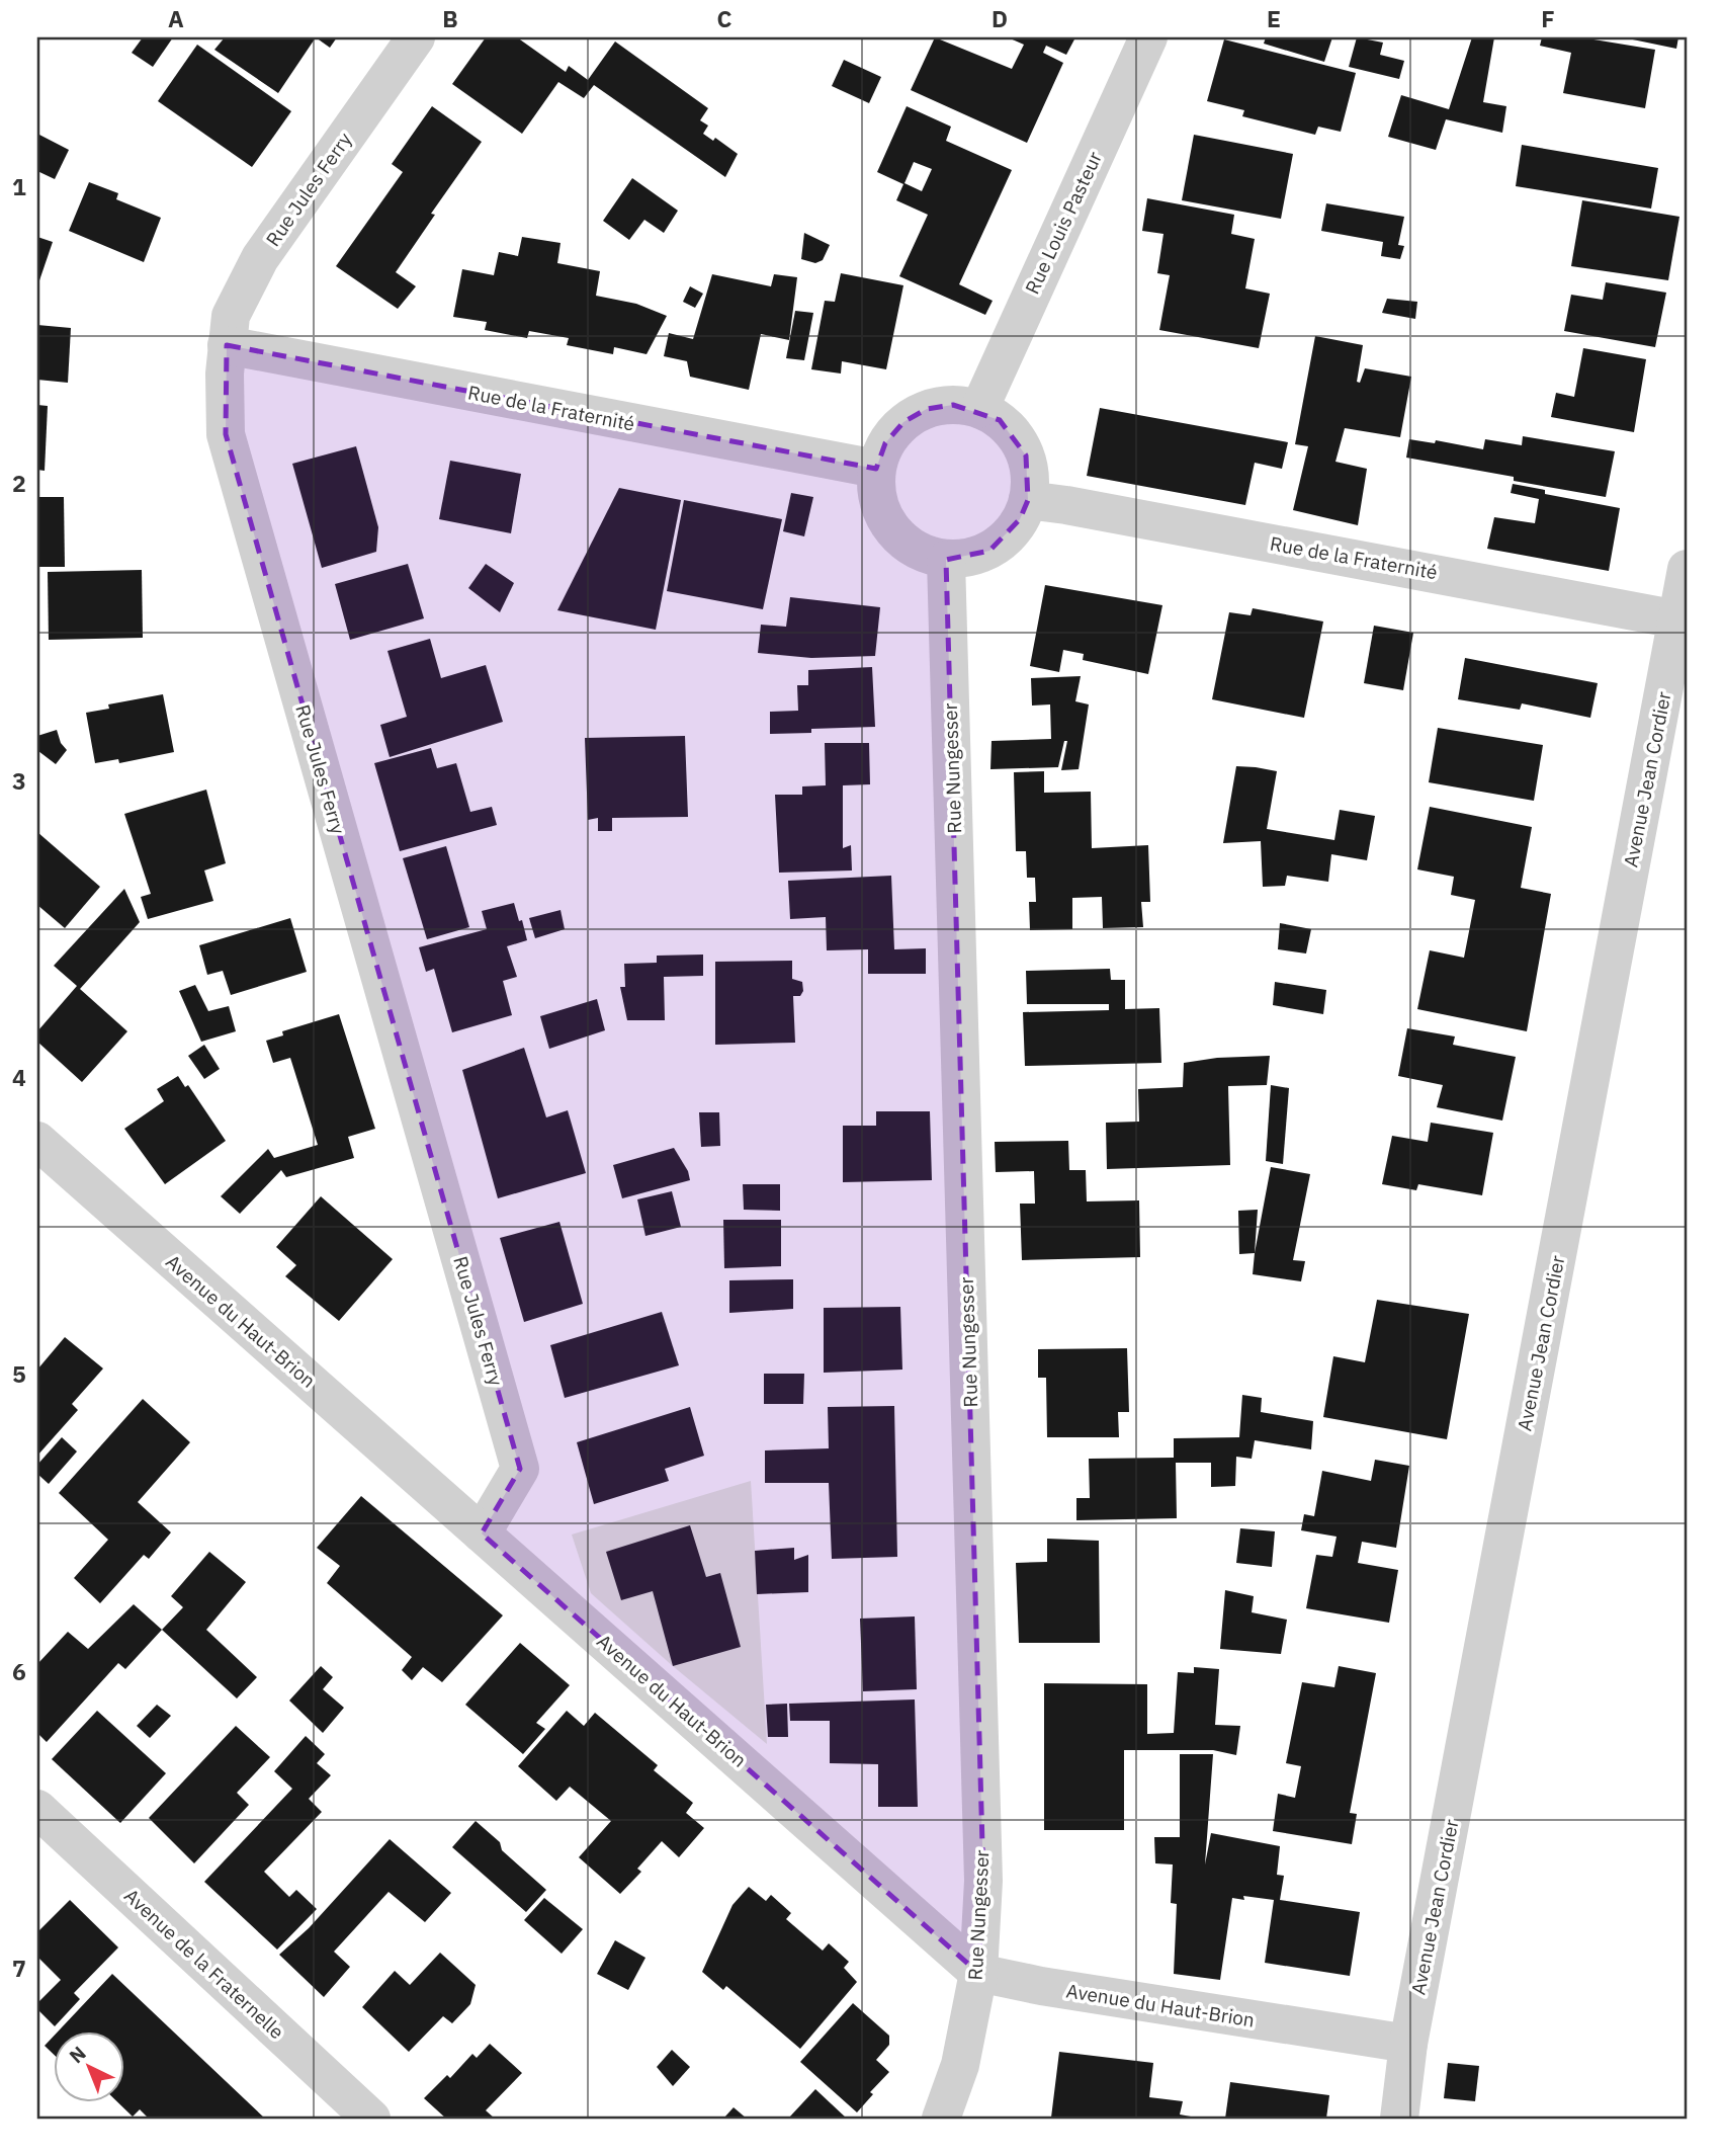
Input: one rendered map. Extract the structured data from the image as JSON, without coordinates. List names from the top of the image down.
{
  "streets": {
    "street": [
      "Rue Jules Ferry",
      "Rue Louis Pasteur",
      "Rue de la Fraternité",
      "Rue Nungesser",
      "Avenue Jean Cordier",
      "Avenue du Haut-Brion",
      "Avenue de la Fraternelle"
    ]
  },
  "crossings": [
    ["Rue Jules Ferry", "Rue de la Fraternité"],
    ["Rue Jules Ferry", "Avenue du Haut-Brion"],
    ["Rue Louis Pasteur", "Rue de la Fraternité"],
    ["Rue Louis Pasteur", "Rue Nungesser"],
    ["Rue de la Fraternité", "Rue Nungesser"],
    ["Rue de la Fraternité", "Avenue Jean Cordier"],
    ["Rue Nungesser", "Avenue du Haut-Brion"],
    ["Avenue Jean Cordier", "Avenue du Haut-Brion"]
  ],
  "north": "top left",
  "grid": {
    "columns": [
      "A",
      "B",
      "C",
      "D",
      "E",
      "F"
    ],
    "rows": [
      "1",
      "2",
      "3",
      "4",
      "5",
      "6",
      "7"
    ]
  }
}
